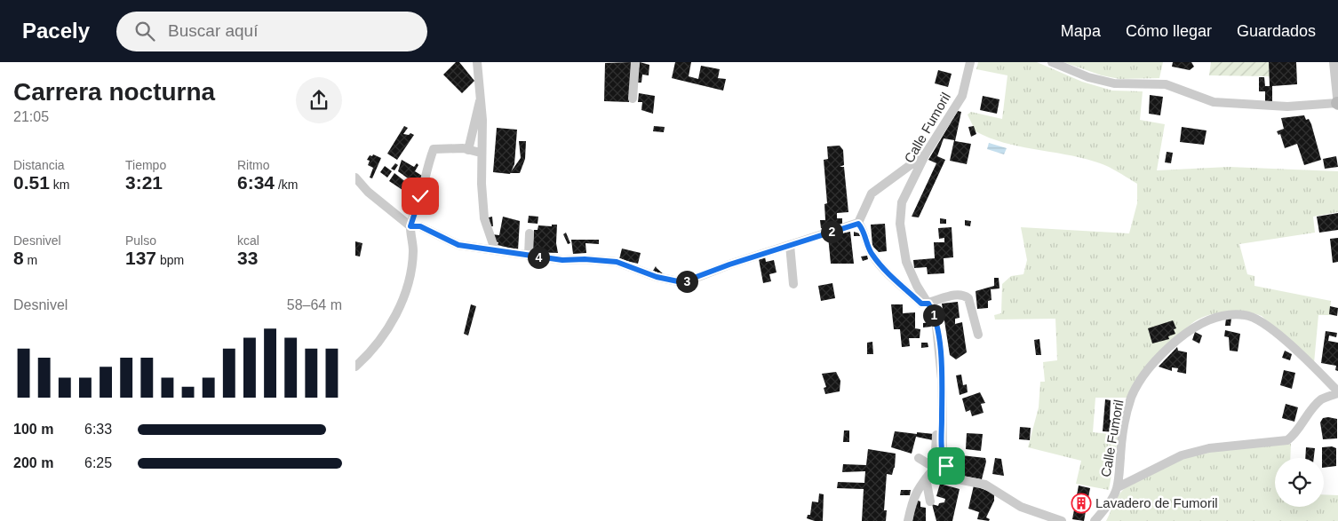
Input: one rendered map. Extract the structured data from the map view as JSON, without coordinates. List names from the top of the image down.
{
  "streets": {
    "street": ["Calle Fumoril"]
  },
  "places": {
    "building": ["Lavadero de Fumoril"]
  },
  "page": {
    "header": "Pacely",
    "search": "Buscar aquí",
    "nav": ["Mapa", "Cómo llegar", "Guardados"],
    "heading": ["Carrera nocturna", "21:05"],
    "stats": [
      ["Distancia", "0.51 km"],
      ["Tiempo", "3:21"],
      ["Ritmo", "6:34 /km"],
      ["Desnivel", "8 m"],
      ["Pulso", "137 bpm"],
      ["kcal", "33"]
    ],
    "pins": [
      "2",
      "4",
      "3",
      "1"
    ],
    "chart": ["Desnivel", "58–64 m"],
    "list": [
      {
        "name": "100 m",
        "note": "6:33"
      },
      {
        "name": "200 m",
        "note": "6:25"
      }
    ]
  }
}
